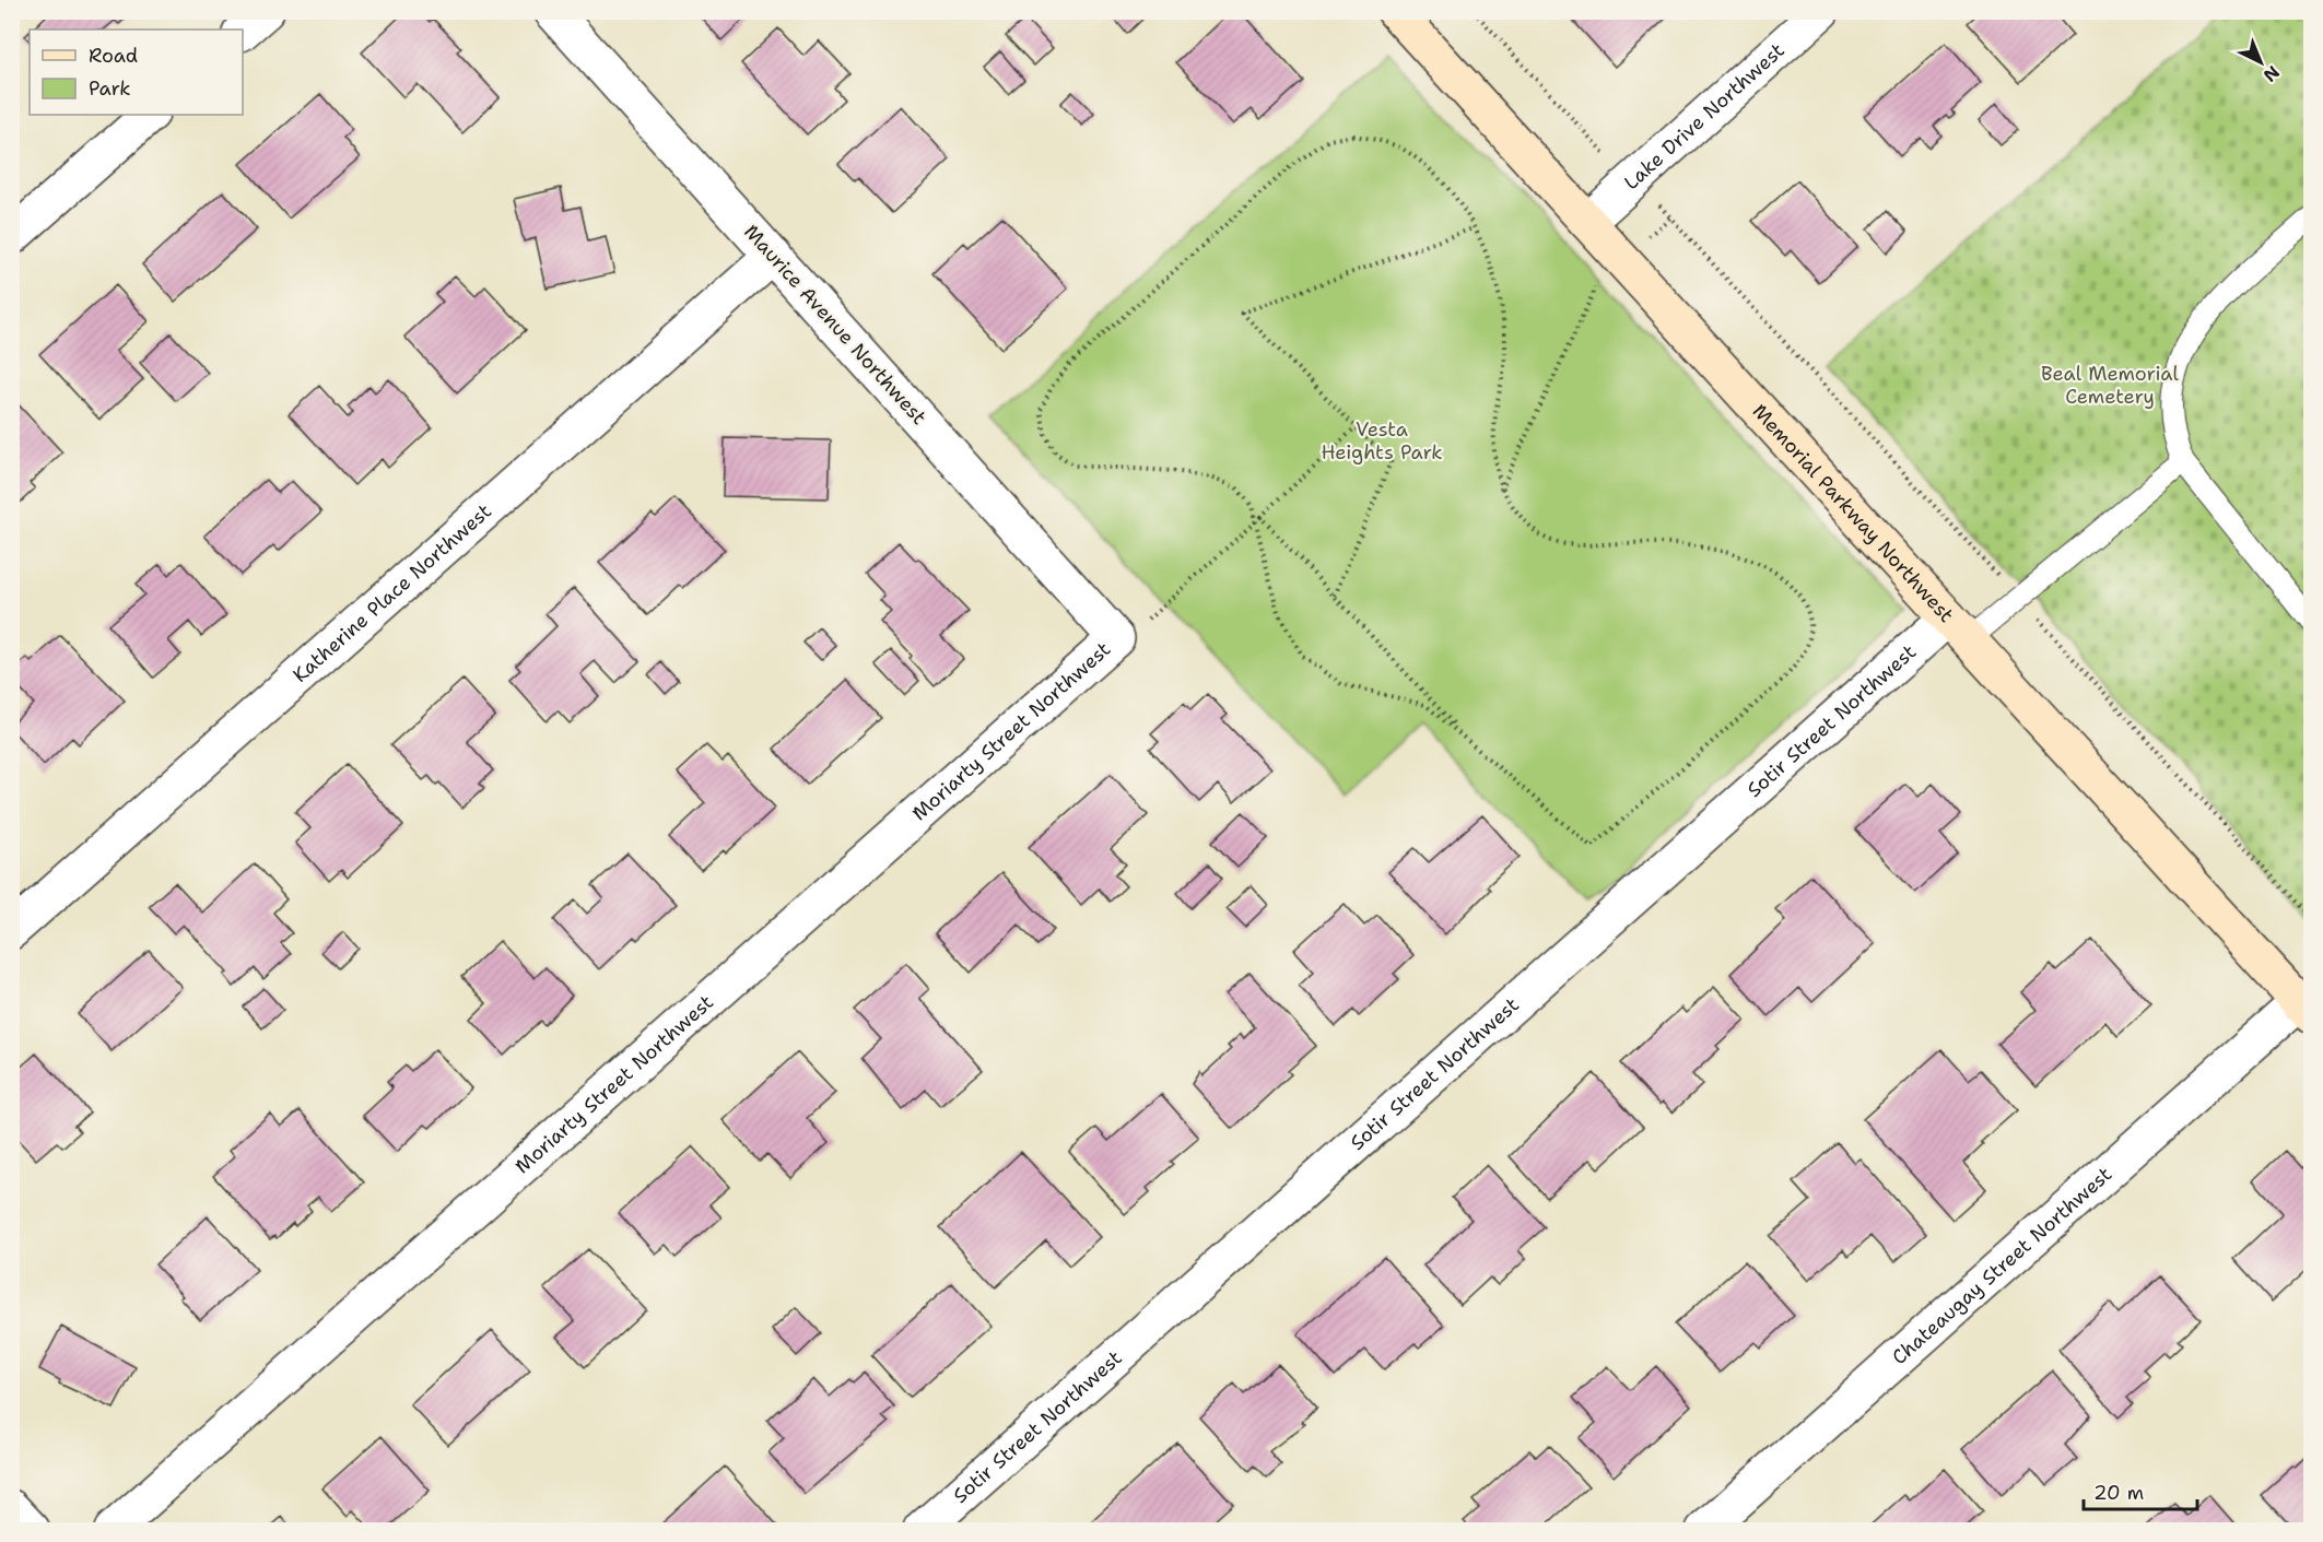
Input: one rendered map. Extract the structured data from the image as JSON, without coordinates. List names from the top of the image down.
{
  "streets": {
    "street": [
      "Lake Drive Northwest",
      "Maurice Avenue Northwest",
      "Memorial Parkway Northwest",
      "Katherine Place Northwest",
      "Sotir Street Northwest",
      "Moriarty Street Northwest",
      "Chateaugay Street Northwest"
    ]
  },
  "crossings": [
    ["Lake Drive Northwest", "Memorial Parkway Northwest"],
    ["Maurice Avenue Northwest", "Katherine Place Northwest"],
    ["Maurice Avenue Northwest", "Moriarty Street Northwest"],
    ["Memorial Parkway Northwest", "Sotir Street Northwest"],
    ["Memorial Parkway Northwest", "Chateaugay Street Northwest"]
  ],
  "parks": ["Beal Memorial Cemetery", "Vesta Heights Park"],
  "legend": ["Road", "Park"],
  "scale_bar": "20 m",
  "north": "bottom right"
}
